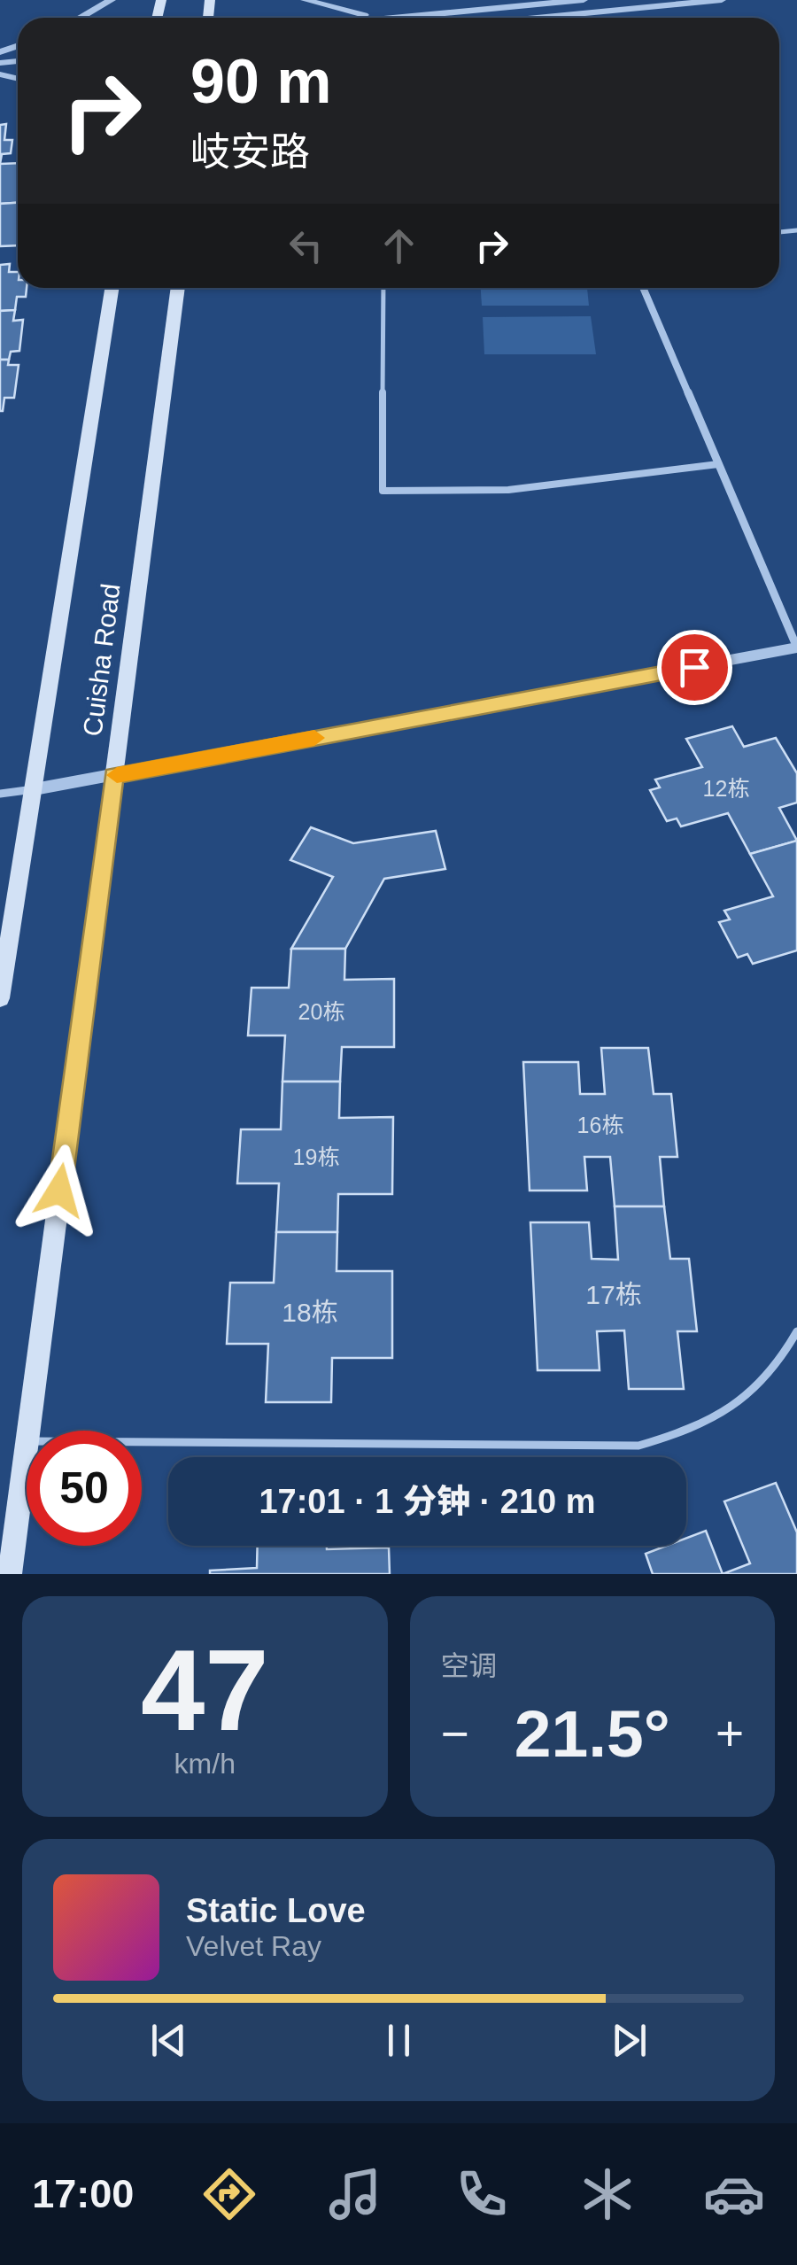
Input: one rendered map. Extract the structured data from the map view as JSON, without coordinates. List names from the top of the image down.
{
  "streets": {
    "main road": ["Cuisha Road"]
  },
  "house_numbers": [
    "12栋",
    "20栋",
    "16栋",
    "19栋",
    "17栋",
    "18栋"
  ],
  "page": {
    "turn": ["90 m", "岐安路"],
    "limit": "50",
    "trip": "17:01 · 1 分钟 · 210 m",
    "tile": [
      ["47", "km/h"],
      "空调"
    ],
    "heat": ["−", "21.5°", "+"],
    "song": ["Static Love", "Velvet Ray"],
    "tabs": "17:00"
  }
}
